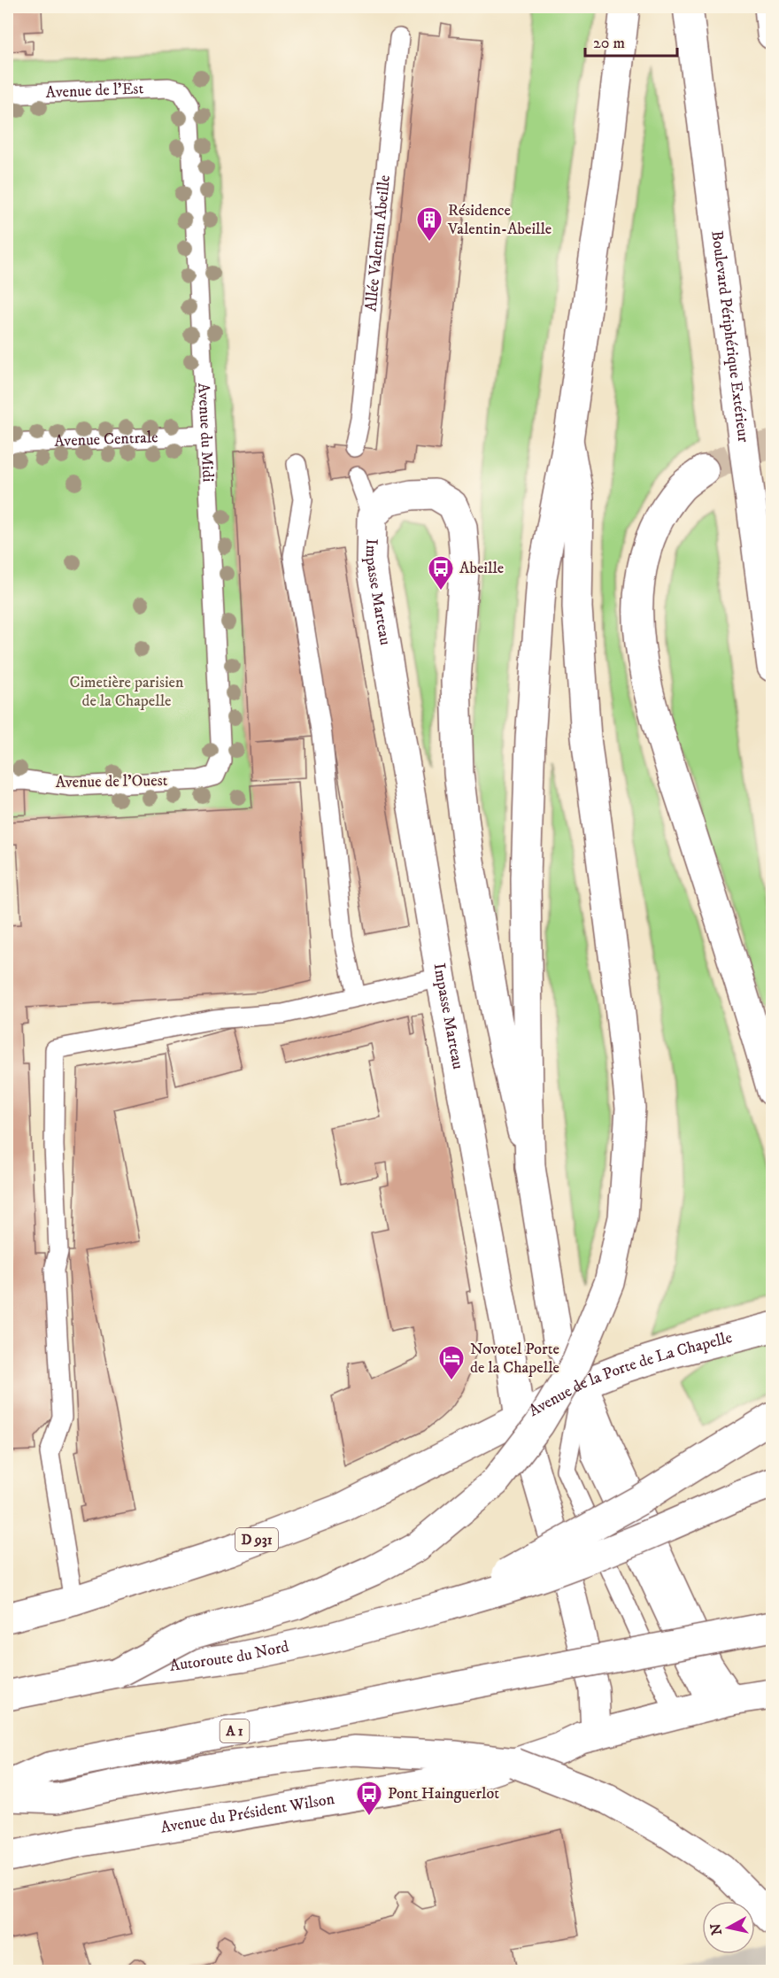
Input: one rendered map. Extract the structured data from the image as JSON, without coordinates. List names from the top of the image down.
{
  "streets": {
    "main road": [
      "Boulevard Périphérique Extérieur",
      "Impasse Marteau",
      "Avenue de la Porte de La Chapelle",
      "D 931",
      "Autoroute du Nord",
      "A 1",
      "Avenue du Président Wilson"
    ],
    "lane": [
      "Avenue de l'Est",
      "Allée Valentin Abeille",
      "Avenue du Midi",
      "Avenue Centrale",
      "Avenue de l'Ouest"
    ]
  },
  "crossings": [
    ["Avenue de l'Est", "Avenue du Midi"],
    ["Avenue du Midi", "Avenue Centrale"],
    ["Avenue du Midi", "Avenue de l'Ouest"],
    ["Impasse Marteau", "Avenue de la Porte de La Chapelle"],
    ["Impasse Marteau", "Avenue du Président Wilson"],
    ["Avenue de la Porte de La Chapelle", "D 931"]
  ],
  "parks": ["Cimetière parisien de la Chapelle"],
  "places": {
    "building": ["Résidence Valentin-Abeille"],
    "bus stop": ["Abeille", "Pont Hainguerlot"],
    "hotel": ["Novotel Porte de la Chapelle"]
  },
  "scale_bar": "20 m",
  "north": "left"
}
